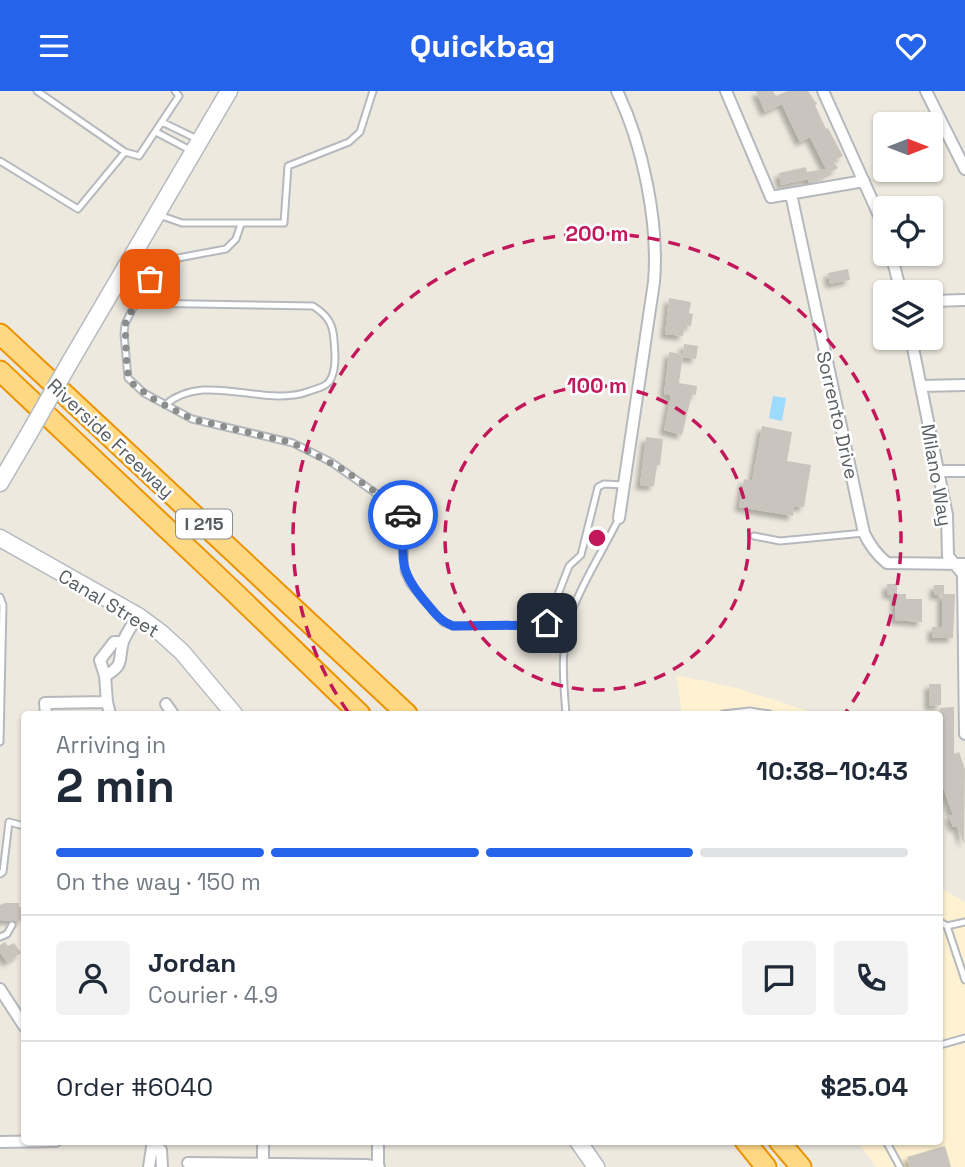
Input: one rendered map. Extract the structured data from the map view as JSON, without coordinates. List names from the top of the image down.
{
  "streets": {
    "highway": ["Riverside Freeway", "I 215"],
    "street": ["Sorrento Drive", "Milano Way", "Canal Street"]
  },
  "crossings": [
    ["Sorrento Drive", "Milano Way"]
  ],
  "north": "right",
  "page": {
    "header": "Quickbag",
    "heading": ["2 min", "Arriving in", "10:38–10:43"],
    "panel": [
      "Jordan",
      "Courier · 4.9",
      "Order #6040",
      "$25.04"
    ],
    "bar": "On the way · 150 m"
  },
  "rings": ["200 m", "100 m"]
}
